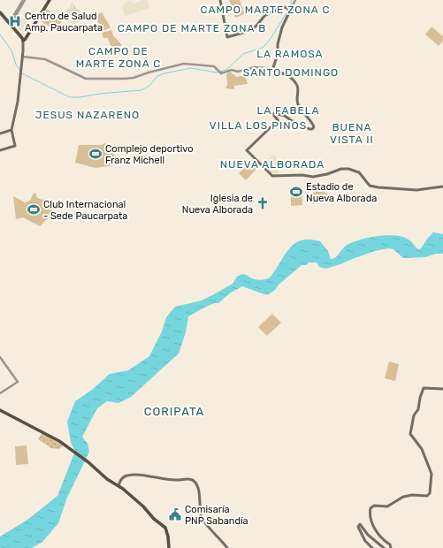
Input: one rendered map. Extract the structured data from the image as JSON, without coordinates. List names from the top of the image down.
{
  "districts": [
    "CAMPO MARTE ZONA C",
    "CAMPO DE MARTE ZONA B",
    "CAMPO DE MARTE ZONA C",
    "LA RAMOSA",
    "SANTO DOMINGO",
    "LA FABELA",
    "JESUS NAZARENO",
    "VILLA LOS PINOS",
    "BUENA VISTA II",
    "NUEVA ALBORADA",
    "CORIPATA"
  ],
  "places": {
    "hospital": ["Centro de Salud Amp. Paucarpata"],
    "sports": ["Complejo deportivo Franz Michell", "Estadio de Nueva Alborada", "Club Internacional - Sede Paucarpata"],
    "church": ["Iglesia de Nueva Alborada"],
    "public building": ["Comisaría PNP Sabandía"]
  }
}
